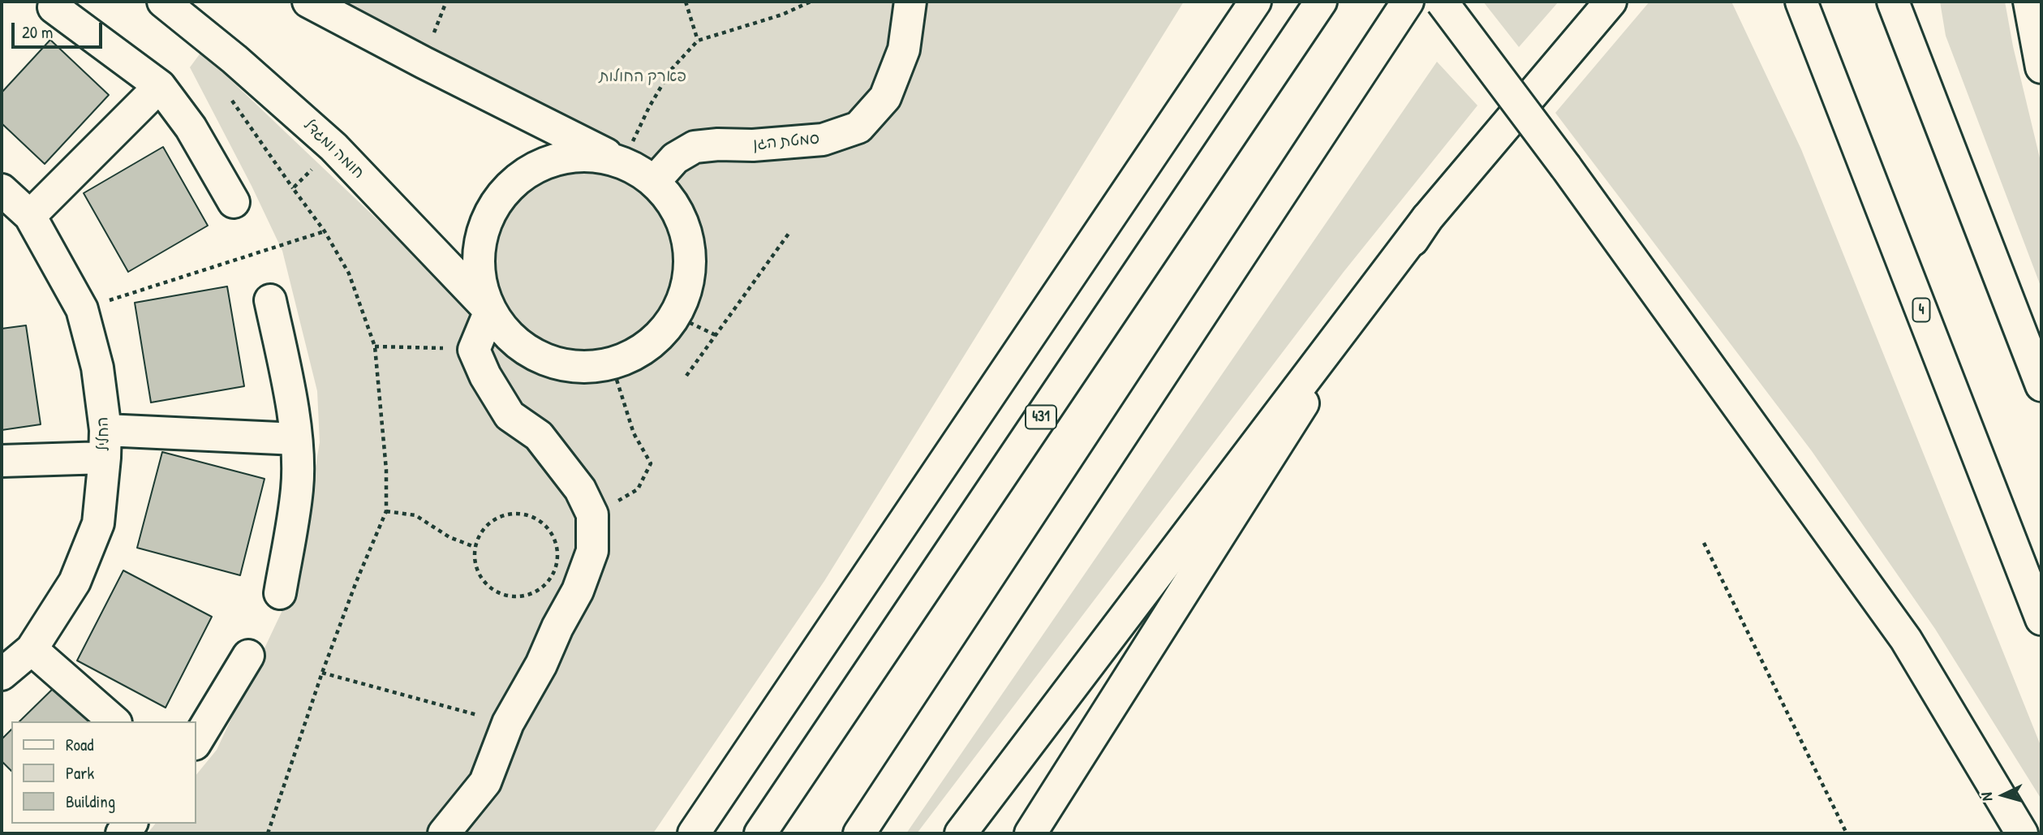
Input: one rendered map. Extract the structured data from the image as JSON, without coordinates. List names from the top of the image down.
{
  "streets": {
    "main road": [
      "סמטת הגן",
      "חומה ומגדל",
      "4",
      "431",
      "החליל"
    ]
  },
  "crossings": [
    ["סמטת הגן", "חומה ומגדל"]
  ],
  "parks": ["פארק החולות"],
  "legend": ["Road", "Park", "Building"],
  "scale_bar": "20 m",
  "north": "left"
}
